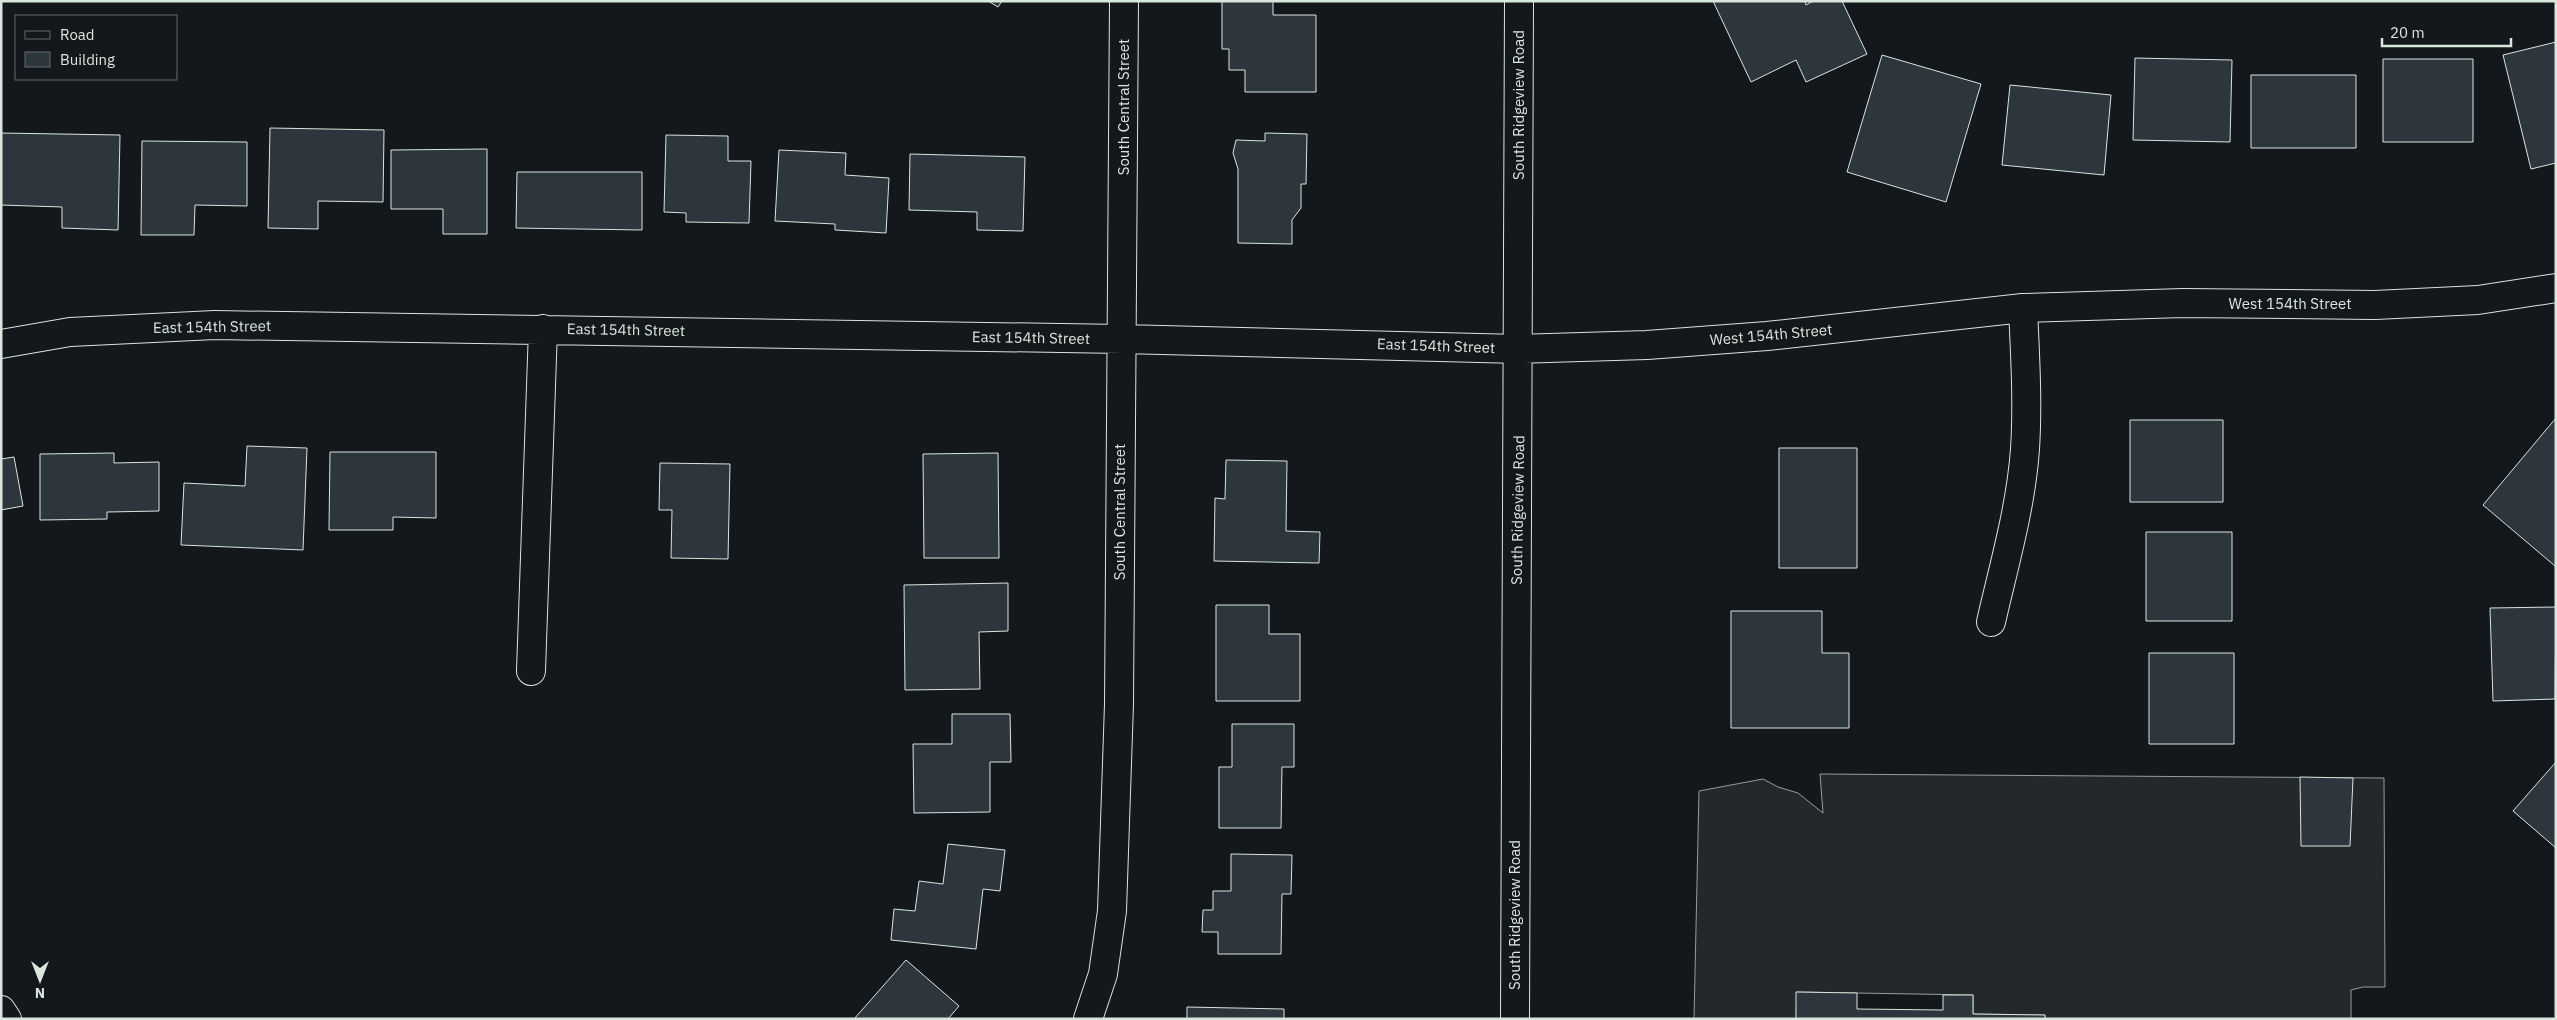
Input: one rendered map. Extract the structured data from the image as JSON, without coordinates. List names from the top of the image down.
{
  "streets": {
    "street": [
      "South Ridgeview Road",
      "South Central Street",
      "West 154th Street",
      "East 154th Street"
    ]
  },
  "crossings": [
    ["South Ridgeview Road", "West 154th Street"],
    ["South Ridgeview Road", "East 154th Street"],
    ["South Central Street", "East 154th Street"],
    ["West 154th Street", "East 154th Street"]
  ],
  "legend": ["Road", "Building"],
  "scale_bar": "20 m",
  "north": "bottom"
}
